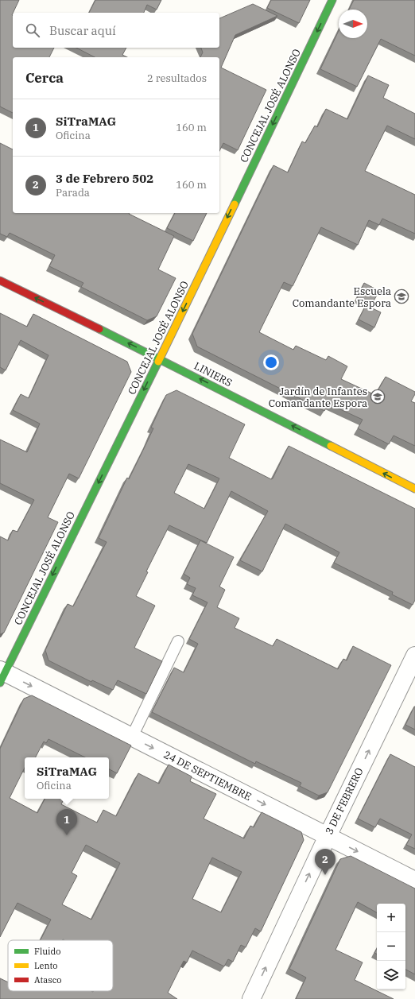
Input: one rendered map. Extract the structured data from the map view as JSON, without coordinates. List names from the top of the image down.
{
  "streets": {
    "street": [
      "CONCEJAL JOSÉ ALONSO",
      "LINIERS",
      "24 DE SEPTIEMBRE",
      "3 DE FEBRERO"
    ]
  },
  "crossings": [
    ["CONCEJAL JOSÉ ALONSO", "LINIERS"],
    ["CONCEJAL JOSÉ ALONSO", "24 DE SEPTIEMBRE"],
    ["24 DE SEPTIEMBRE", "3 DE FEBRERO"]
  ],
  "one_way": [
    "CONCEJAL JOSÉ ALONSO",
    "LINIERS",
    "24 DE SEPTIEMBRE",
    "3 DE FEBRERO"
  ],
  "places": {
    "school or university": ["Escuela Comandante Espora", "Jardín de Infantes Comandante Espora"]
  },
  "legend": ["Fluido", "Lento", "Atasco"],
  "north": "right",
  "page": {
    "search": "Buscar aquí",
    "heading": ["Cerca", "2 resultados"],
    "list": [
      {
        "mark": "1",
        "name": "SiTraMAG",
        "note": "Oficina",
        "value": "160 m"
      },
      {
        "mark": "2",
        "name": "3 de Febrero 502",
        "note": "Parada",
        "value": "160 m"
      }
    ],
    "popup": ["SiTraMAG", "Oficina"],
    "pins": ["1", "2"],
    "map_buttons": ["+", "−"]
  }
}
